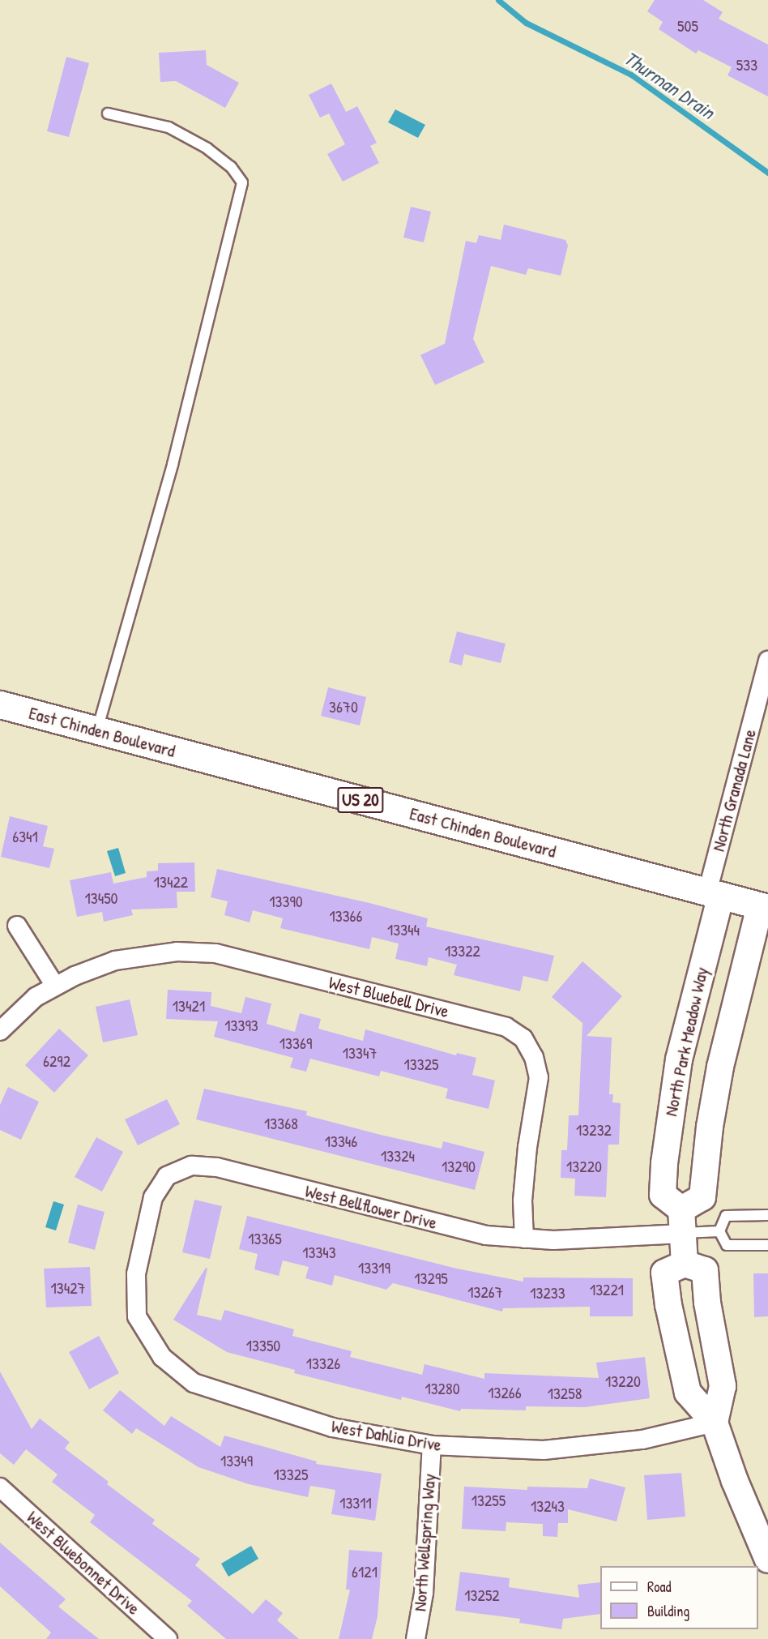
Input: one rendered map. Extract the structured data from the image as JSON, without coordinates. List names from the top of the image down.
{
  "streets": {
    "main road": ["East Chinden Boulevard", "US 20"],
    "street": [
      "North Granada Lane",
      "West Bluebell Drive",
      "North Park Meadow Way",
      "West Bellflower Drive",
      "West Dahlia Drive",
      "North Wellspring Way",
      "West Bluebonnet Drive"
    ]
  },
  "crossings": [
    ["East Chinden Boulevard", "North Granada Lane"],
    ["East Chinden Boulevard", "North Park Meadow Way"],
    ["North Granada Lane", "North Park Meadow Way"],
    ["West Bluebell Drive", "West Bellflower Drive"],
    ["North Park Meadow Way", "West Bellflower Drive"],
    ["West Bellflower Drive", "West Dahlia Drive"],
    ["West Dahlia Drive", "North Wellspring Way"]
  ],
  "water": ["Thurman Drain"],
  "house_numbers": [
    "505",
    "533",
    "3670",
    "6341",
    "13422",
    "13450",
    "13390",
    "13366",
    "13344",
    "13322",
    "13421",
    "13393",
    "13369",
    "13347",
    "6292",
    "13325",
    "13368",
    "13232",
    "13346",
    "13324",
    "13290",
    "13220",
    "13365",
    "13343",
    "13319",
    "13295",
    "13427",
    "13221",
    "13267",
    "13233",
    "13350",
    "13326",
    "13220",
    "13280",
    "13266",
    "13258",
    "13349",
    "13325",
    "13255",
    "13311",
    "13243",
    "6121",
    "13252"
  ],
  "legend": ["Road", "Building"]
}
